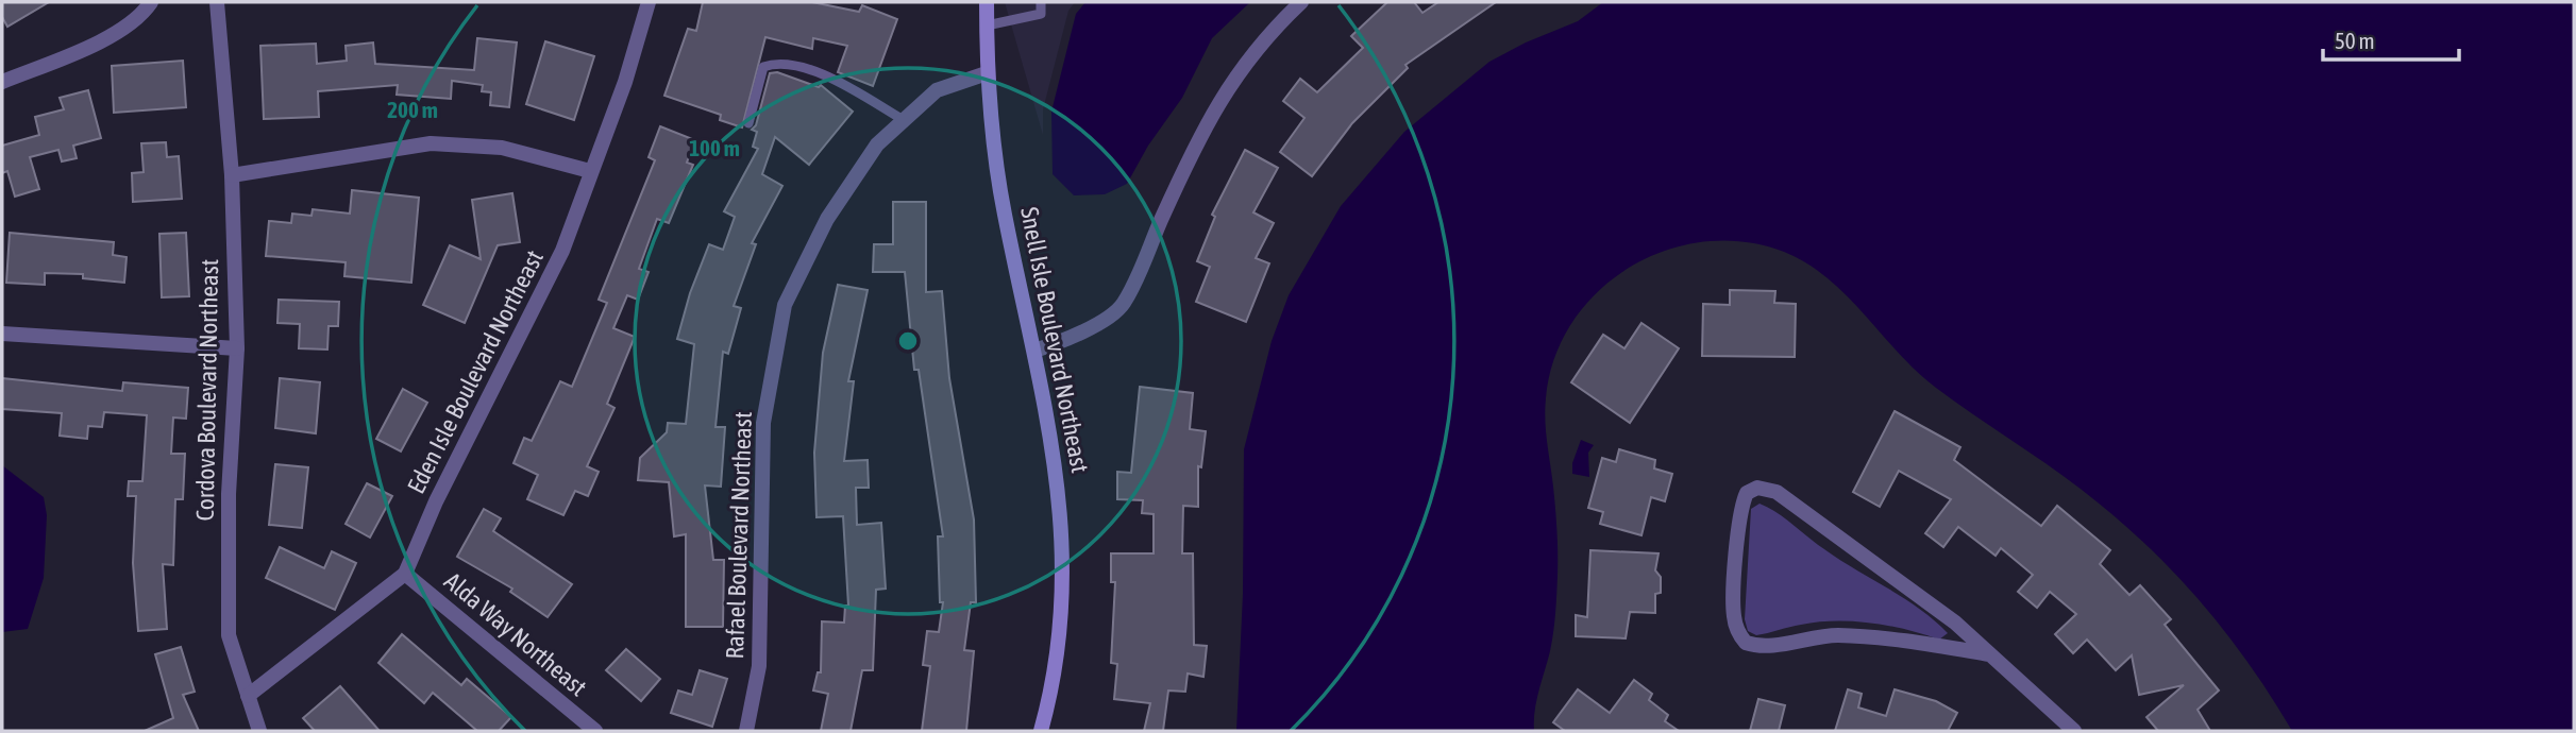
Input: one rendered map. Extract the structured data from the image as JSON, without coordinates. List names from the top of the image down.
{
  "streets": {
    "street": [
      "Snell Isle Boulevard Northeast",
      "Eden Isle Boulevard Northeast",
      "Cordova Boulevard Northeast",
      "Rafael Boulevard Northeast",
      "Alda Way Northeast"
    ]
  },
  "crossings": [
    ["Snell Isle Boulevard Northeast", "Rafael Boulevard Northeast"],
    ["Eden Isle Boulevard Northeast", "Cordova Boulevard Northeast"],
    ["Eden Isle Boulevard Northeast", "Alda Way Northeast"]
  ],
  "scale_bar": "50 m",
  "rings": ["200 m", "100 m"]
}
